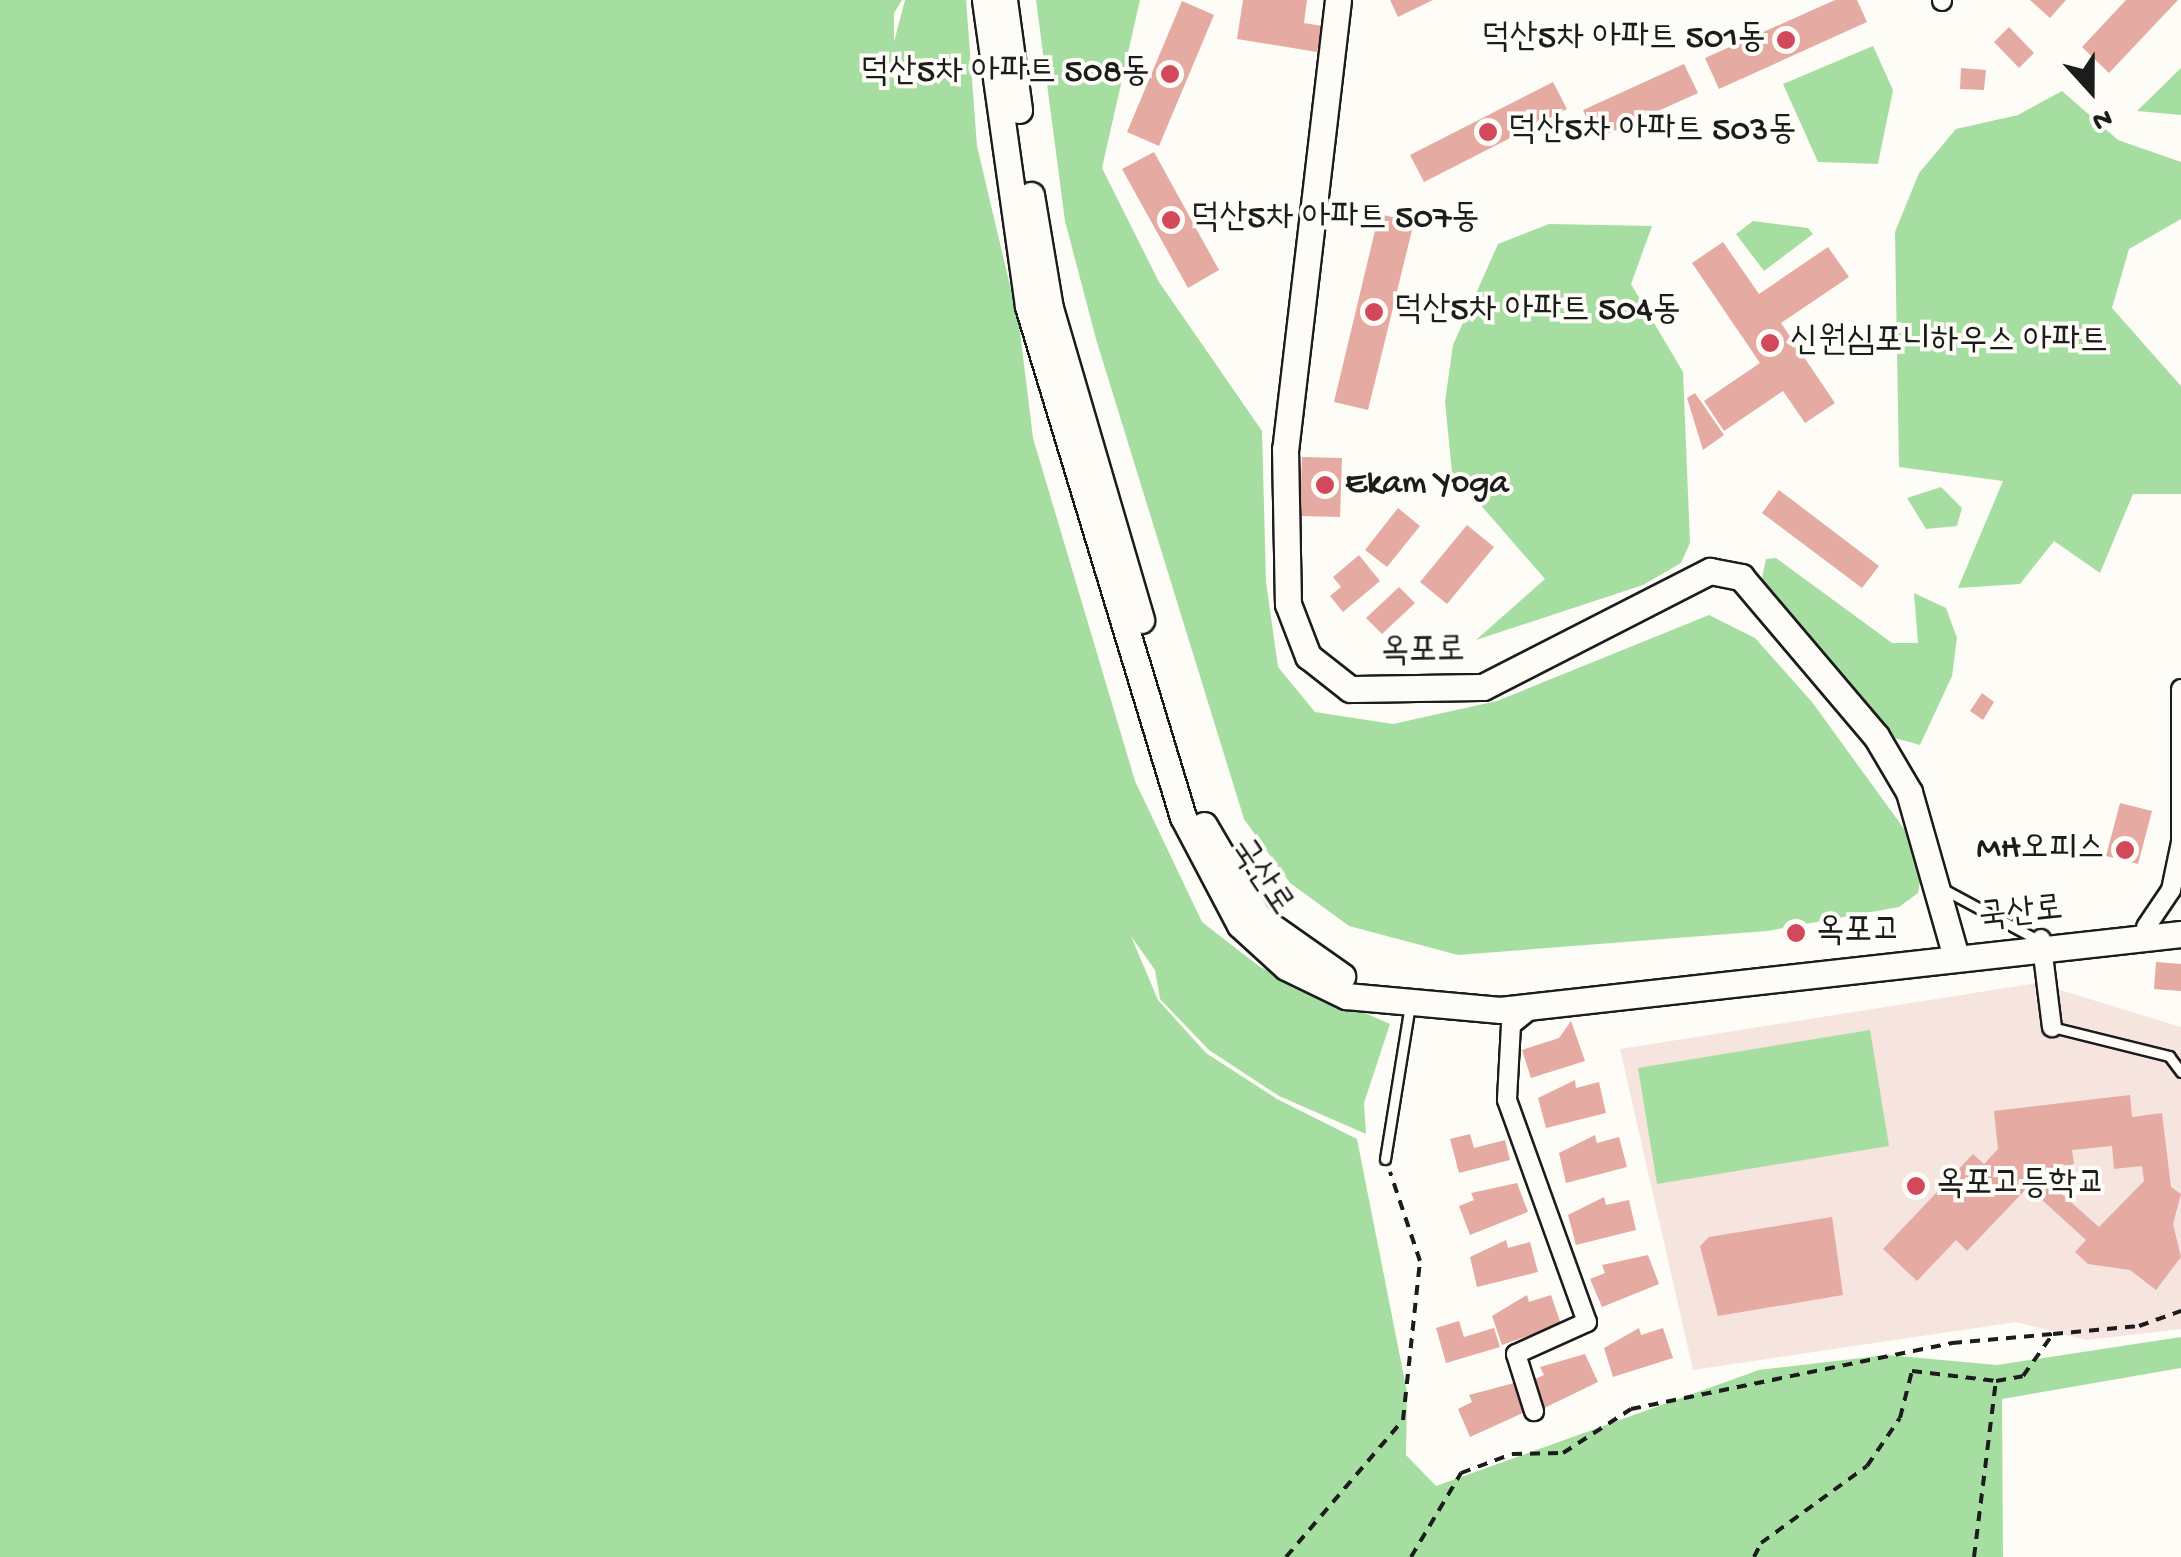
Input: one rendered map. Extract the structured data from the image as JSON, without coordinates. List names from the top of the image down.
{
  "streets": {
    "street": ["옥포로", "국산로"]
  },
  "crossings": [
    ["옥포로", "국산로"]
  ],
  "places": [
    "덕산5차 아파트 501동",
    "덕산5차 아파트 508동",
    "덕산5차 아파트 503동",
    "덕산5차 아파트 507동",
    "덕산5차 아파트 504동",
    "신원심포니하우스 아파트",
    "Ekam Yoga",
    "MH오피스",
    "옥포고",
    "옥포고등학교"
  ],
  "north": "bottom"
}
